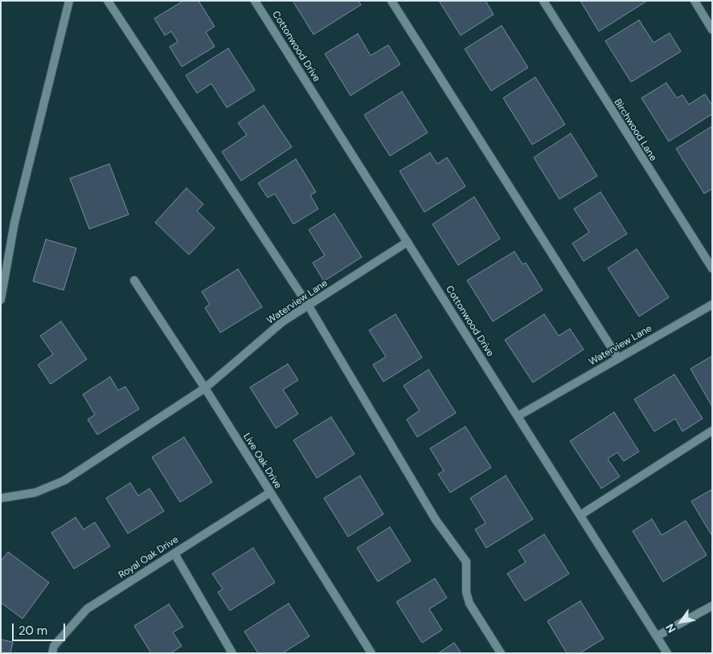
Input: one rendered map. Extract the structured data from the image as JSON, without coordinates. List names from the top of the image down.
{
  "streets": {
    "street": [
      "Cottonwood Drive",
      "Birchwood Lane",
      "Waterview Lane",
      "Live Oak Drive",
      "Royal Oak Drive"
    ]
  },
  "crossings": [
    ["Cottonwood Drive", "Waterview Lane"],
    ["Waterview Lane", "Live Oak Drive"],
    ["Live Oak Drive", "Royal Oak Drive"]
  ],
  "scale_bar": "20 m",
  "north": "bottom left"
}
